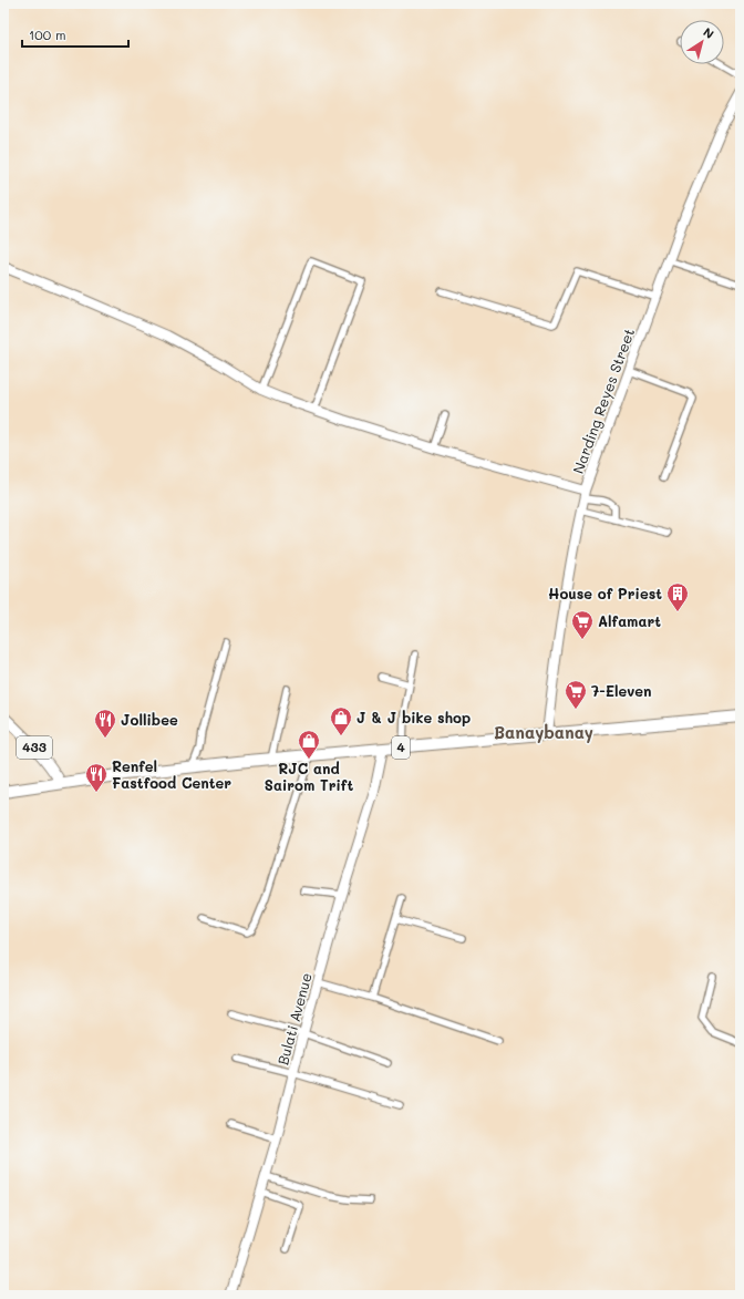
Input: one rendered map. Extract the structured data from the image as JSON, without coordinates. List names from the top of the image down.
{
  "streets": {
    "highway": ["4"],
    "main road": ["433"],
    "street": ["Narding Reyes Street", "Bulati Avenue"]
  },
  "crossings": [
    ["Narding Reyes Street", "4"],
    ["433", "4"],
    ["4", "Bulati Avenue"]
  ],
  "districts": ["Banaybanay"],
  "places": {
    "building": ["House of Priest"],
    "supermarket": ["Alfamart", "7-Eleven"],
    "shop": ["J & J bike shop", "RJC and Sairom Trift"],
    "restaurant": ["Jollibee", "Renfel Fastfood Center"]
  },
  "scale_bar": "100 m",
  "north": "top right"
}
